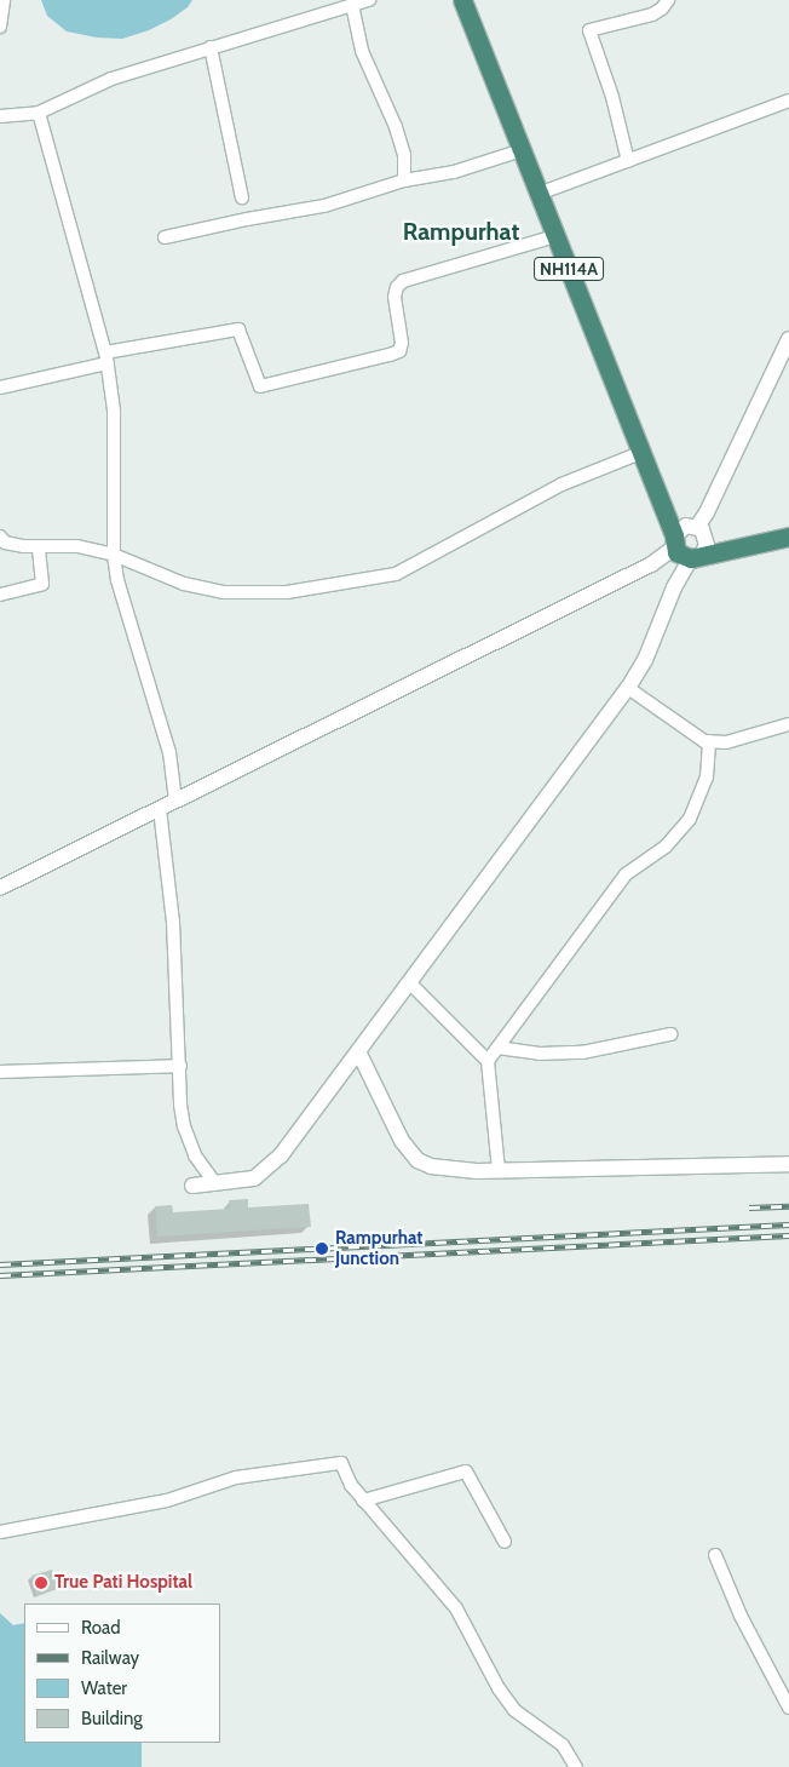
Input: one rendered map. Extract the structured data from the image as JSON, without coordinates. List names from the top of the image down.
{
  "streets": {
    "highway": ["NH114A"]
  },
  "districts": ["Rampurhat"],
  "places": ["Rampurhat Junction", "True Pati Hospital"],
  "legend": [
    "Road",
    "Railway",
    "Water",
    "Building"
  ]
}
